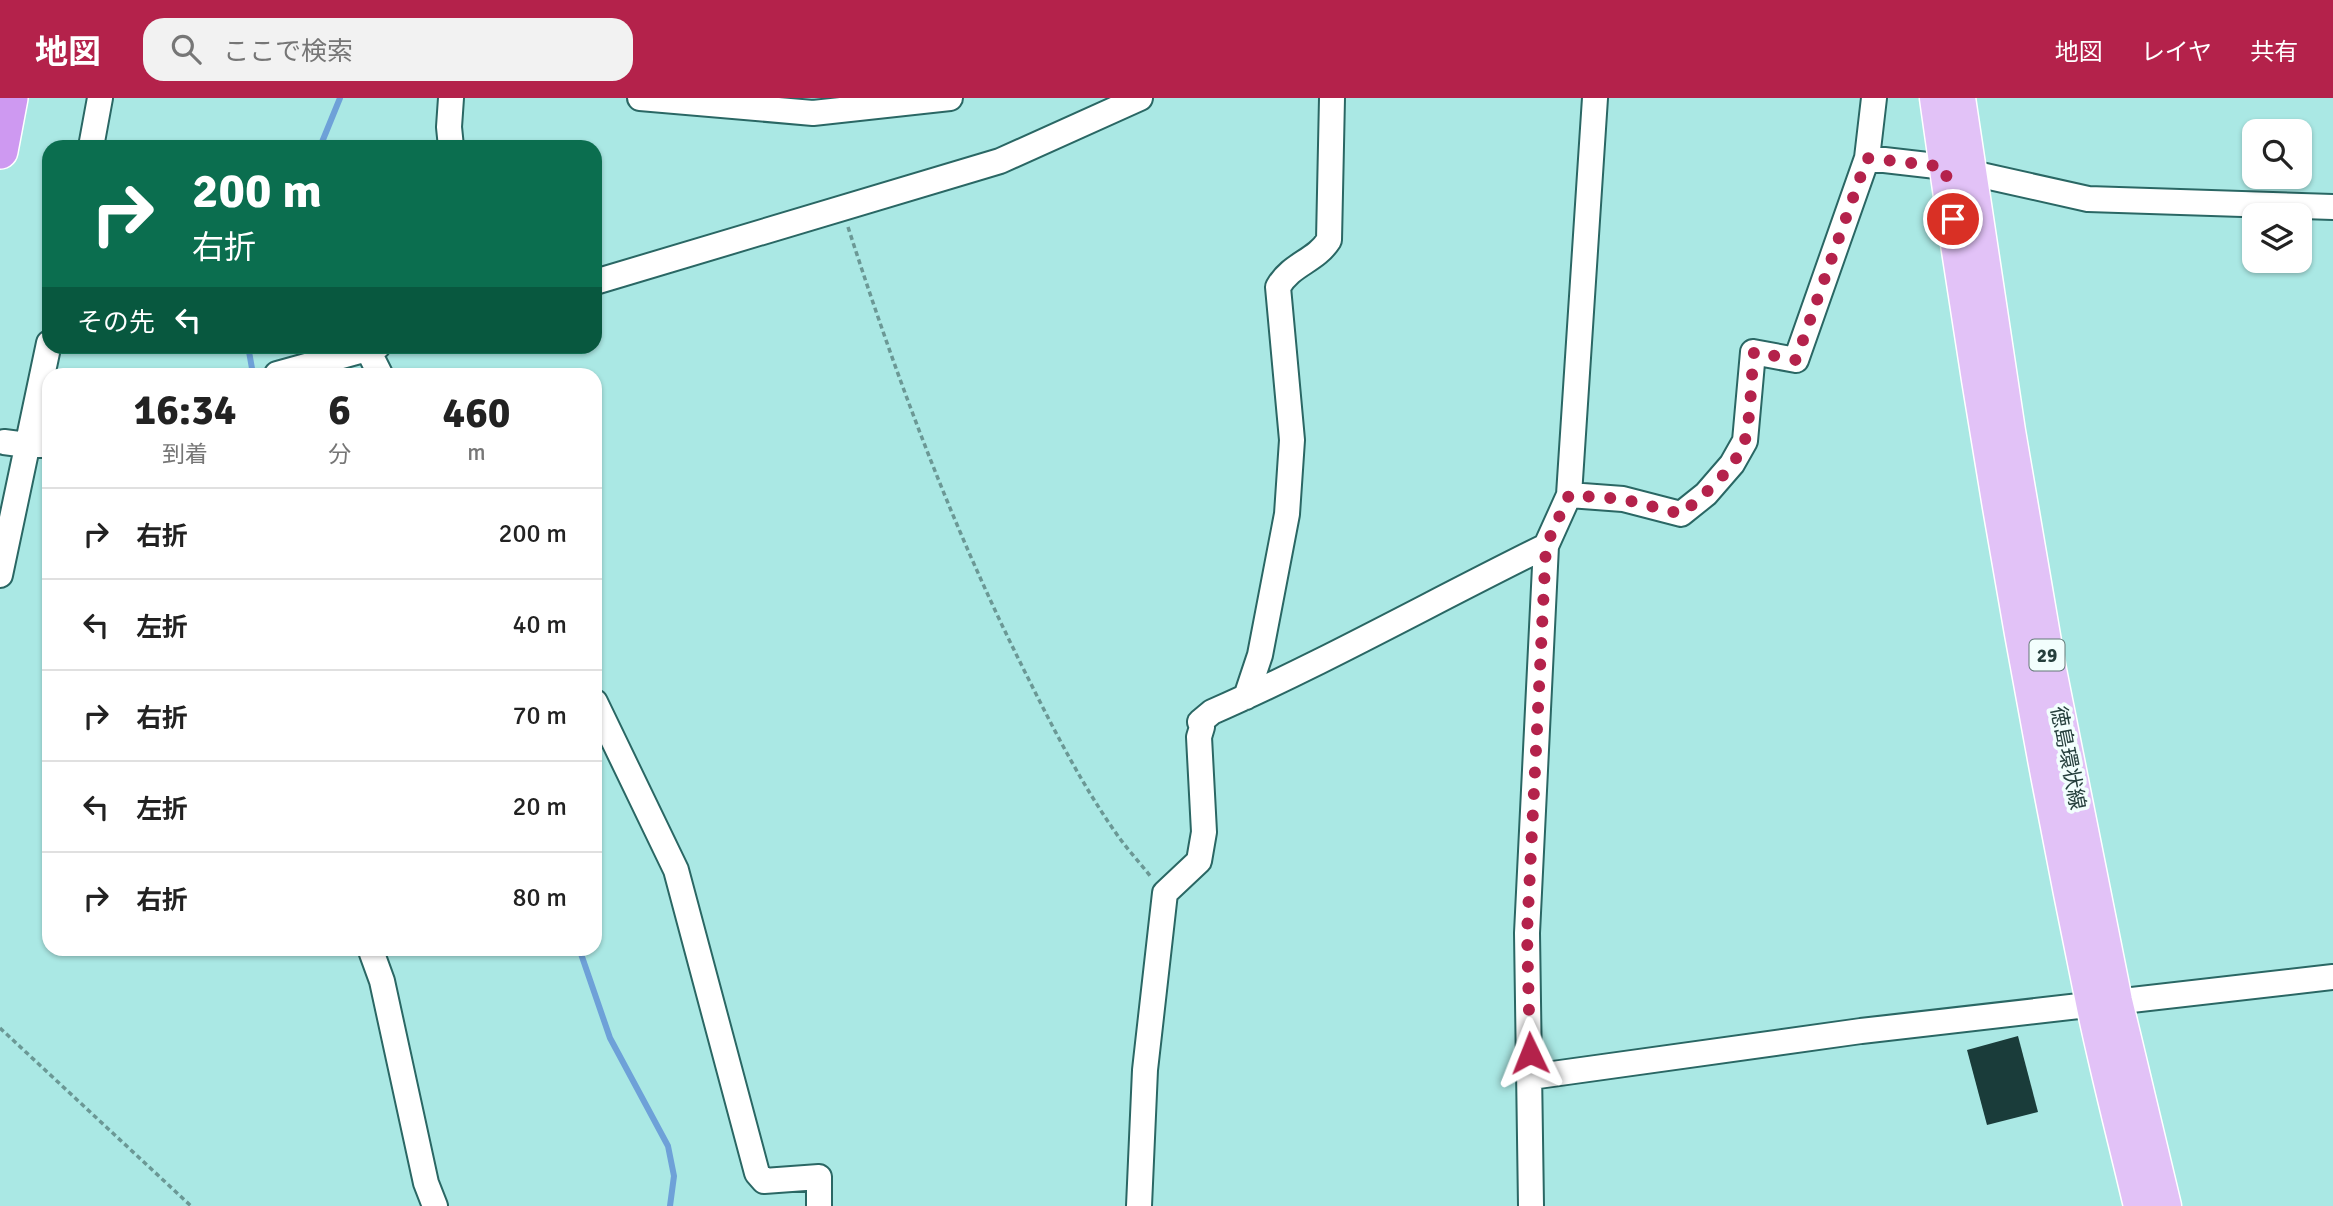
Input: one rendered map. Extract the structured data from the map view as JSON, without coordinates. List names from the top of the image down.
{
  "streets": {
    "main road": ["29", "徳島環状線"]
  },
  "page": {
    "header": "地図",
    "search": "ここで検索",
    "nav": ["地図", "レイヤ", "共有"],
    "turn": ["200 m", "右折"],
    "then": "その先",
    "eta": [
      "16:34",
      "到着",
      "6",
      "分",
      "460",
      "m"
    ],
    "list": [
      {
        "name": "右折",
        "value": "200 m"
      },
      {
        "name": "左折",
        "value": "40 m"
      },
      {
        "name": "右折",
        "value": "70 m"
      },
      {
        "name": "左折",
        "value": "20 m"
      },
      {
        "name": "右折",
        "value": "80 m"
      }
    ]
  }
}
